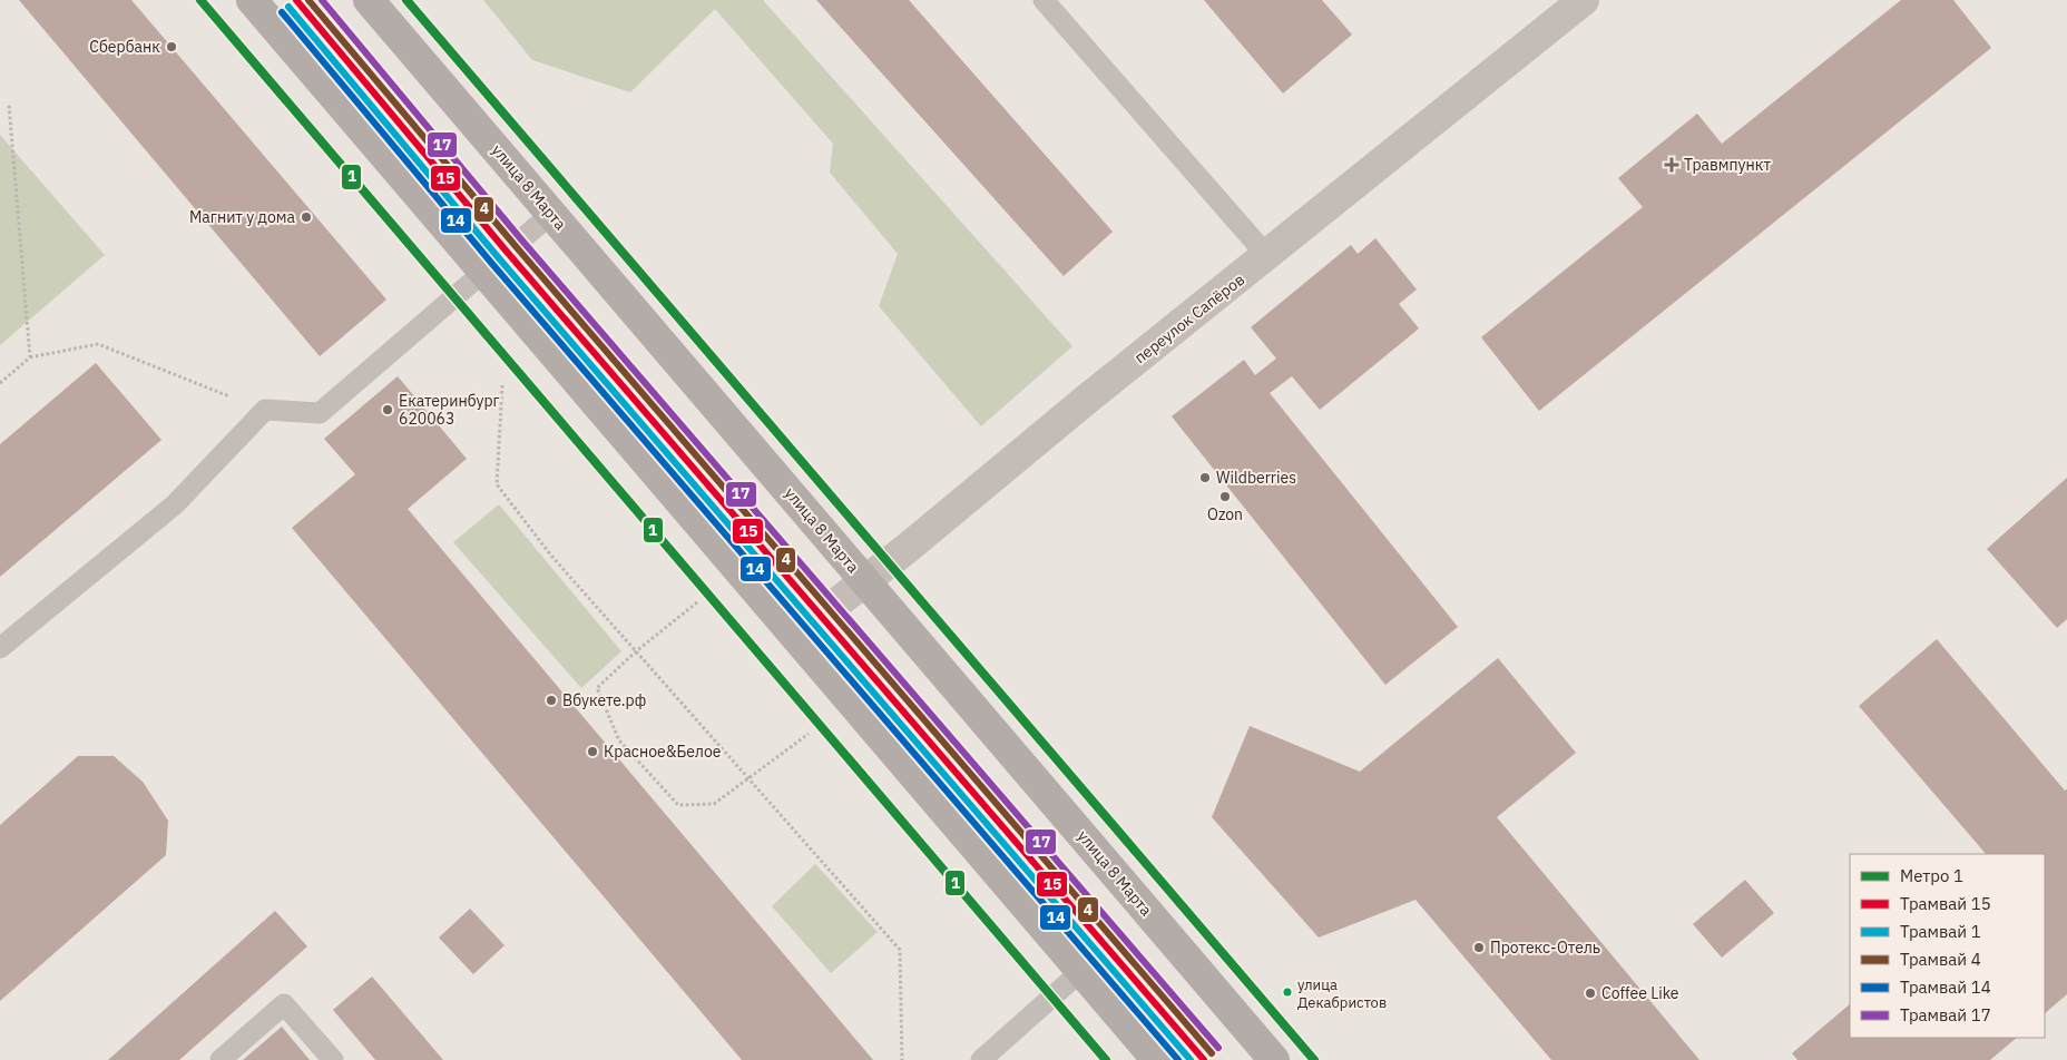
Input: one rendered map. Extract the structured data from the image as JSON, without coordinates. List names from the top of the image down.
{
  "streets": {
    "main road": ["улица 8 Марта"],
    "street": ["переулок Сапёров"]
  },
  "crossings": [
    ["улица 8 Марта", "переулок Сапёров"]
  ],
  "places": {
    "other": [
      "Сбербанк",
      "Магнит у дома",
      "Екатеринбург 620063",
      "Wildberries",
      "Ozon",
      "Вбукете.рф",
      "Красное&Белое",
      "Протекс-Отель",
      "улица Декабристов",
      "Coffee Like"
    ],
    "health": ["Травмпункт"]
  },
  "lines": [
    "metro line 1",
    "tram line 15",
    "tram line 4",
    "tram line 17",
    "tram line 1",
    "tram line 14"
  ],
  "legend": [
    "Метро 1",
    "Трамвай 15",
    "Трамвай 1",
    "Трамвай 4",
    "Трамвай 14",
    "Трамвай 17"
  ]
}
